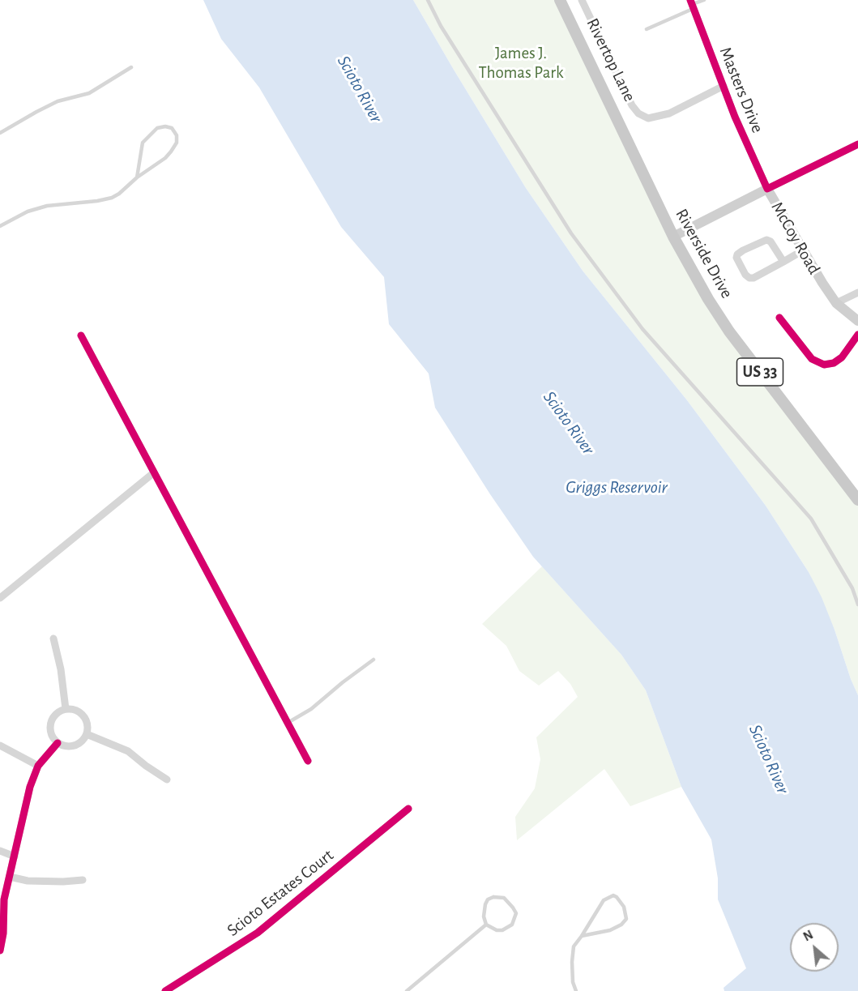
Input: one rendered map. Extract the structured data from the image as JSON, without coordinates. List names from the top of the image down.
{
  "streets": {
    "main road": ["McCoy Road", "Riverside Drive", "US 33"],
    "street": ["Rivertop Lane", "Masters Drive", "Scioto Estates Court"]
  },
  "crossings": [
    ["Rivertop Lane", "Masters Drive"],
    ["Masters Drive", "McCoy Road"],
    ["McCoy Road", "Riverside Drive"]
  ],
  "water": ["Scioto River", "Griggs Reservoir"],
  "parks": ["James J. Thomas Park"],
  "north": "top left"
}
